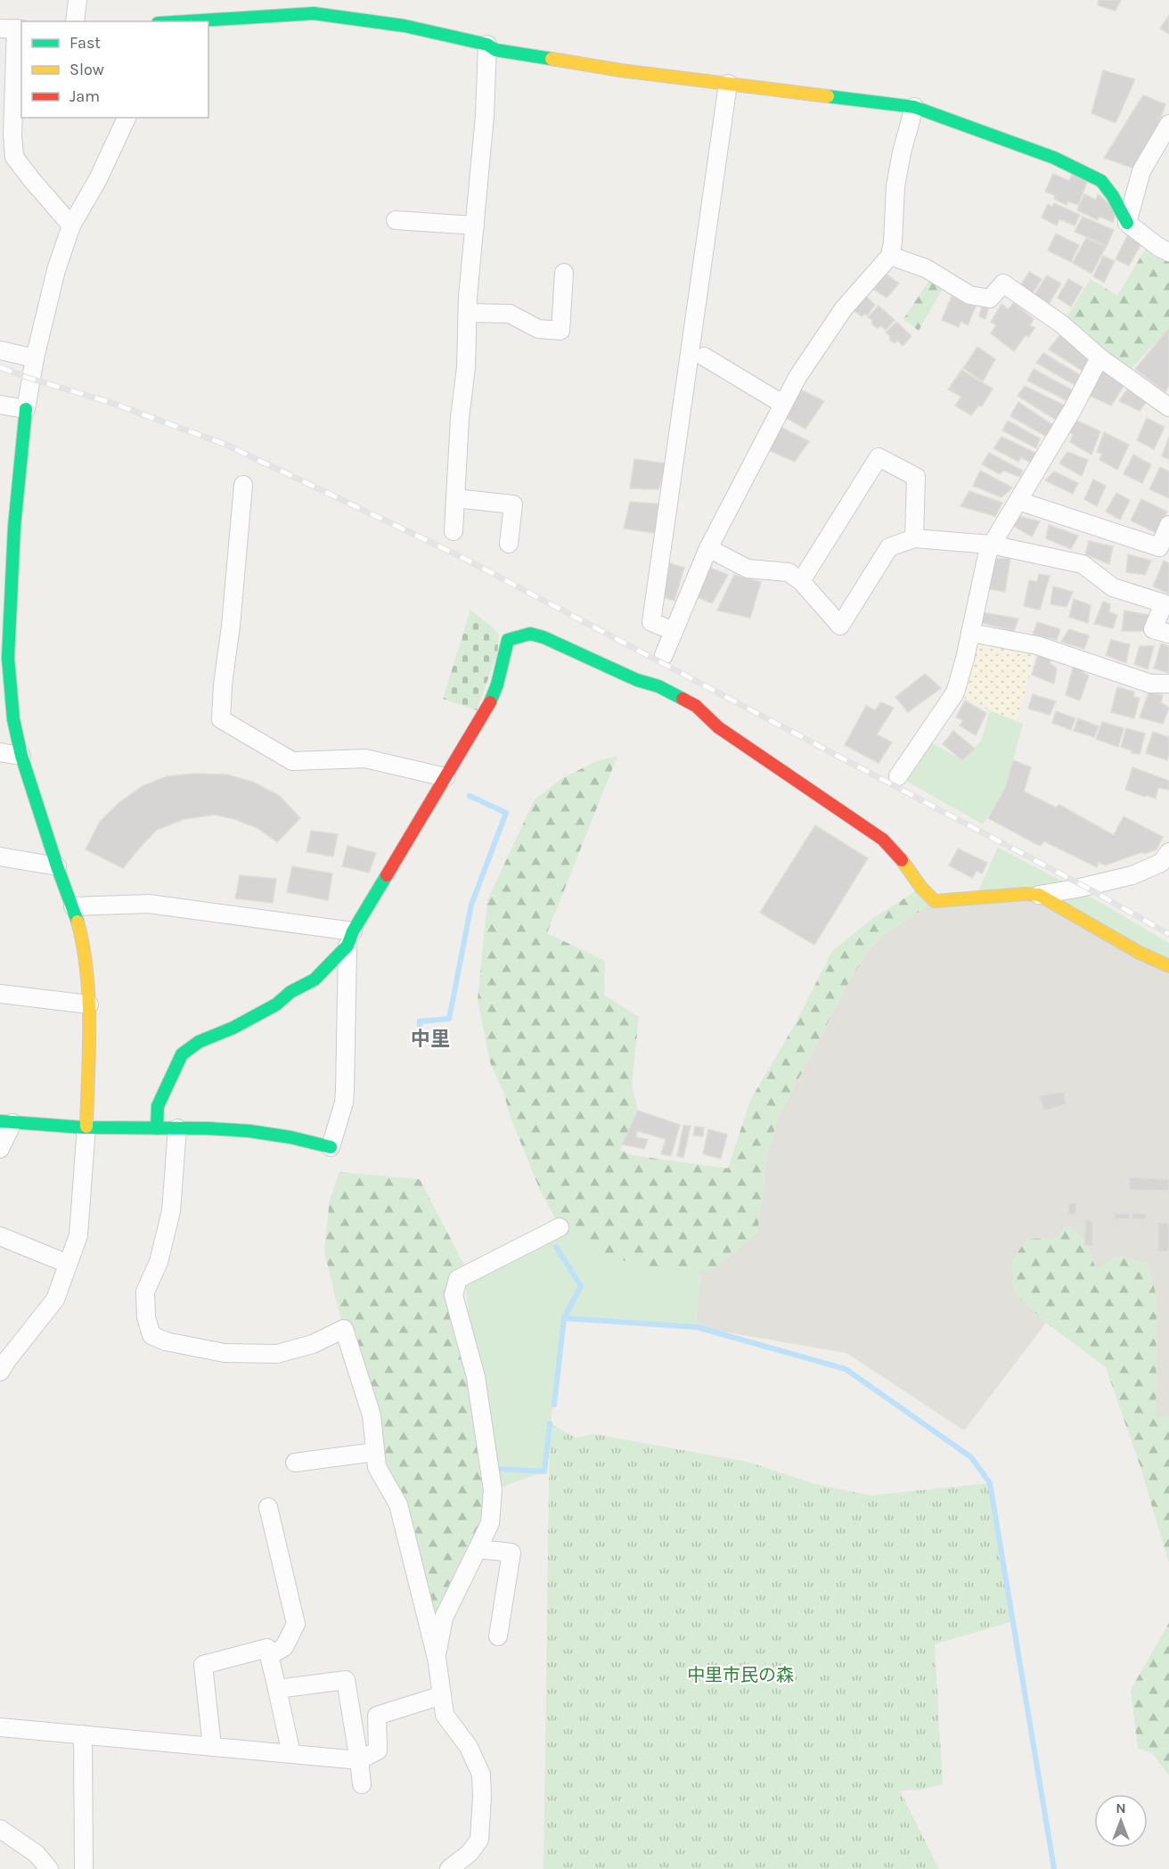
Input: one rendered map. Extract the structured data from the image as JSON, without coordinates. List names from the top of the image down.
{
  "districts": ["中里"],
  "parks": ["中里市民の森"],
  "legend": ["Fast", "Slow", "Jam"],
  "north": "top"
}
